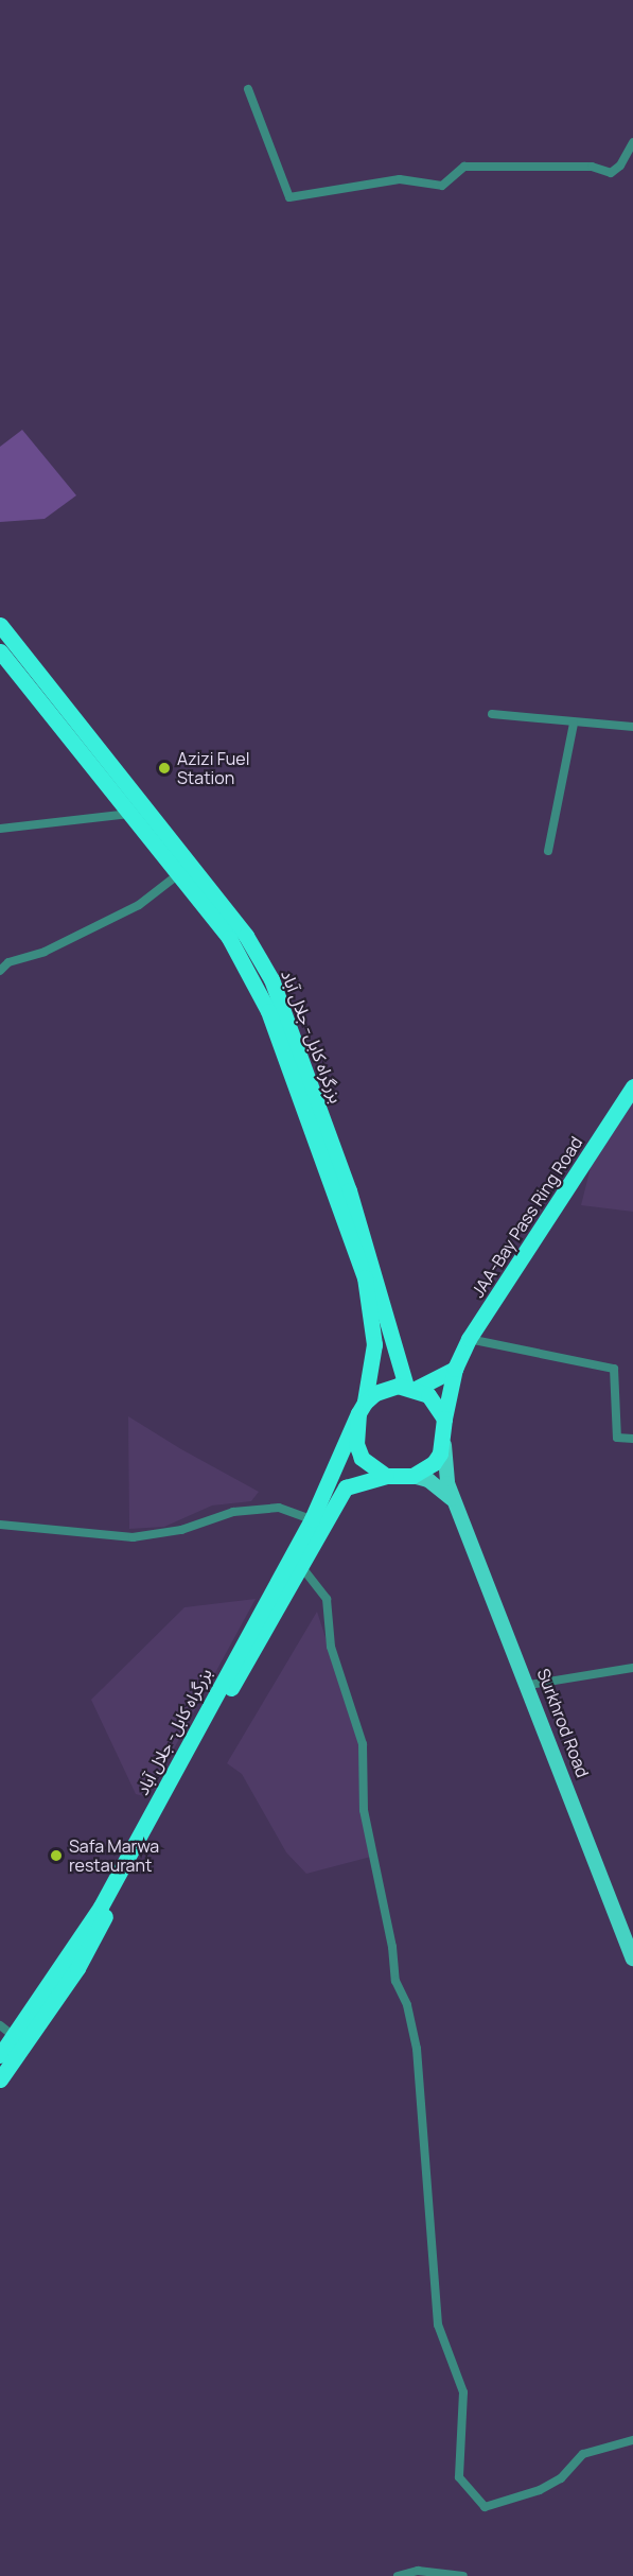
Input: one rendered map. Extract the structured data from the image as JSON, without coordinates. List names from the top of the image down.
{
  "streets": {
    "highway": ["بزرگراه کابل- جلال آباد", "JAA-Bay Pass Ring Road"],
    "main road": ["Surkhrod Road"]
  },
  "crossings": [
    ["بزرگراه کابل- جلال آباد", "JAA-Bay Pass Ring Road"],
    ["بزرگراه کابل- جلال آباد", "Surkhrod Road"],
    ["JAA-Bay Pass Ring Road", "Surkhrod Road"]
  ],
  "places": ["Azizi Fuel Station", "Safa Marwa restaurant"]
}
